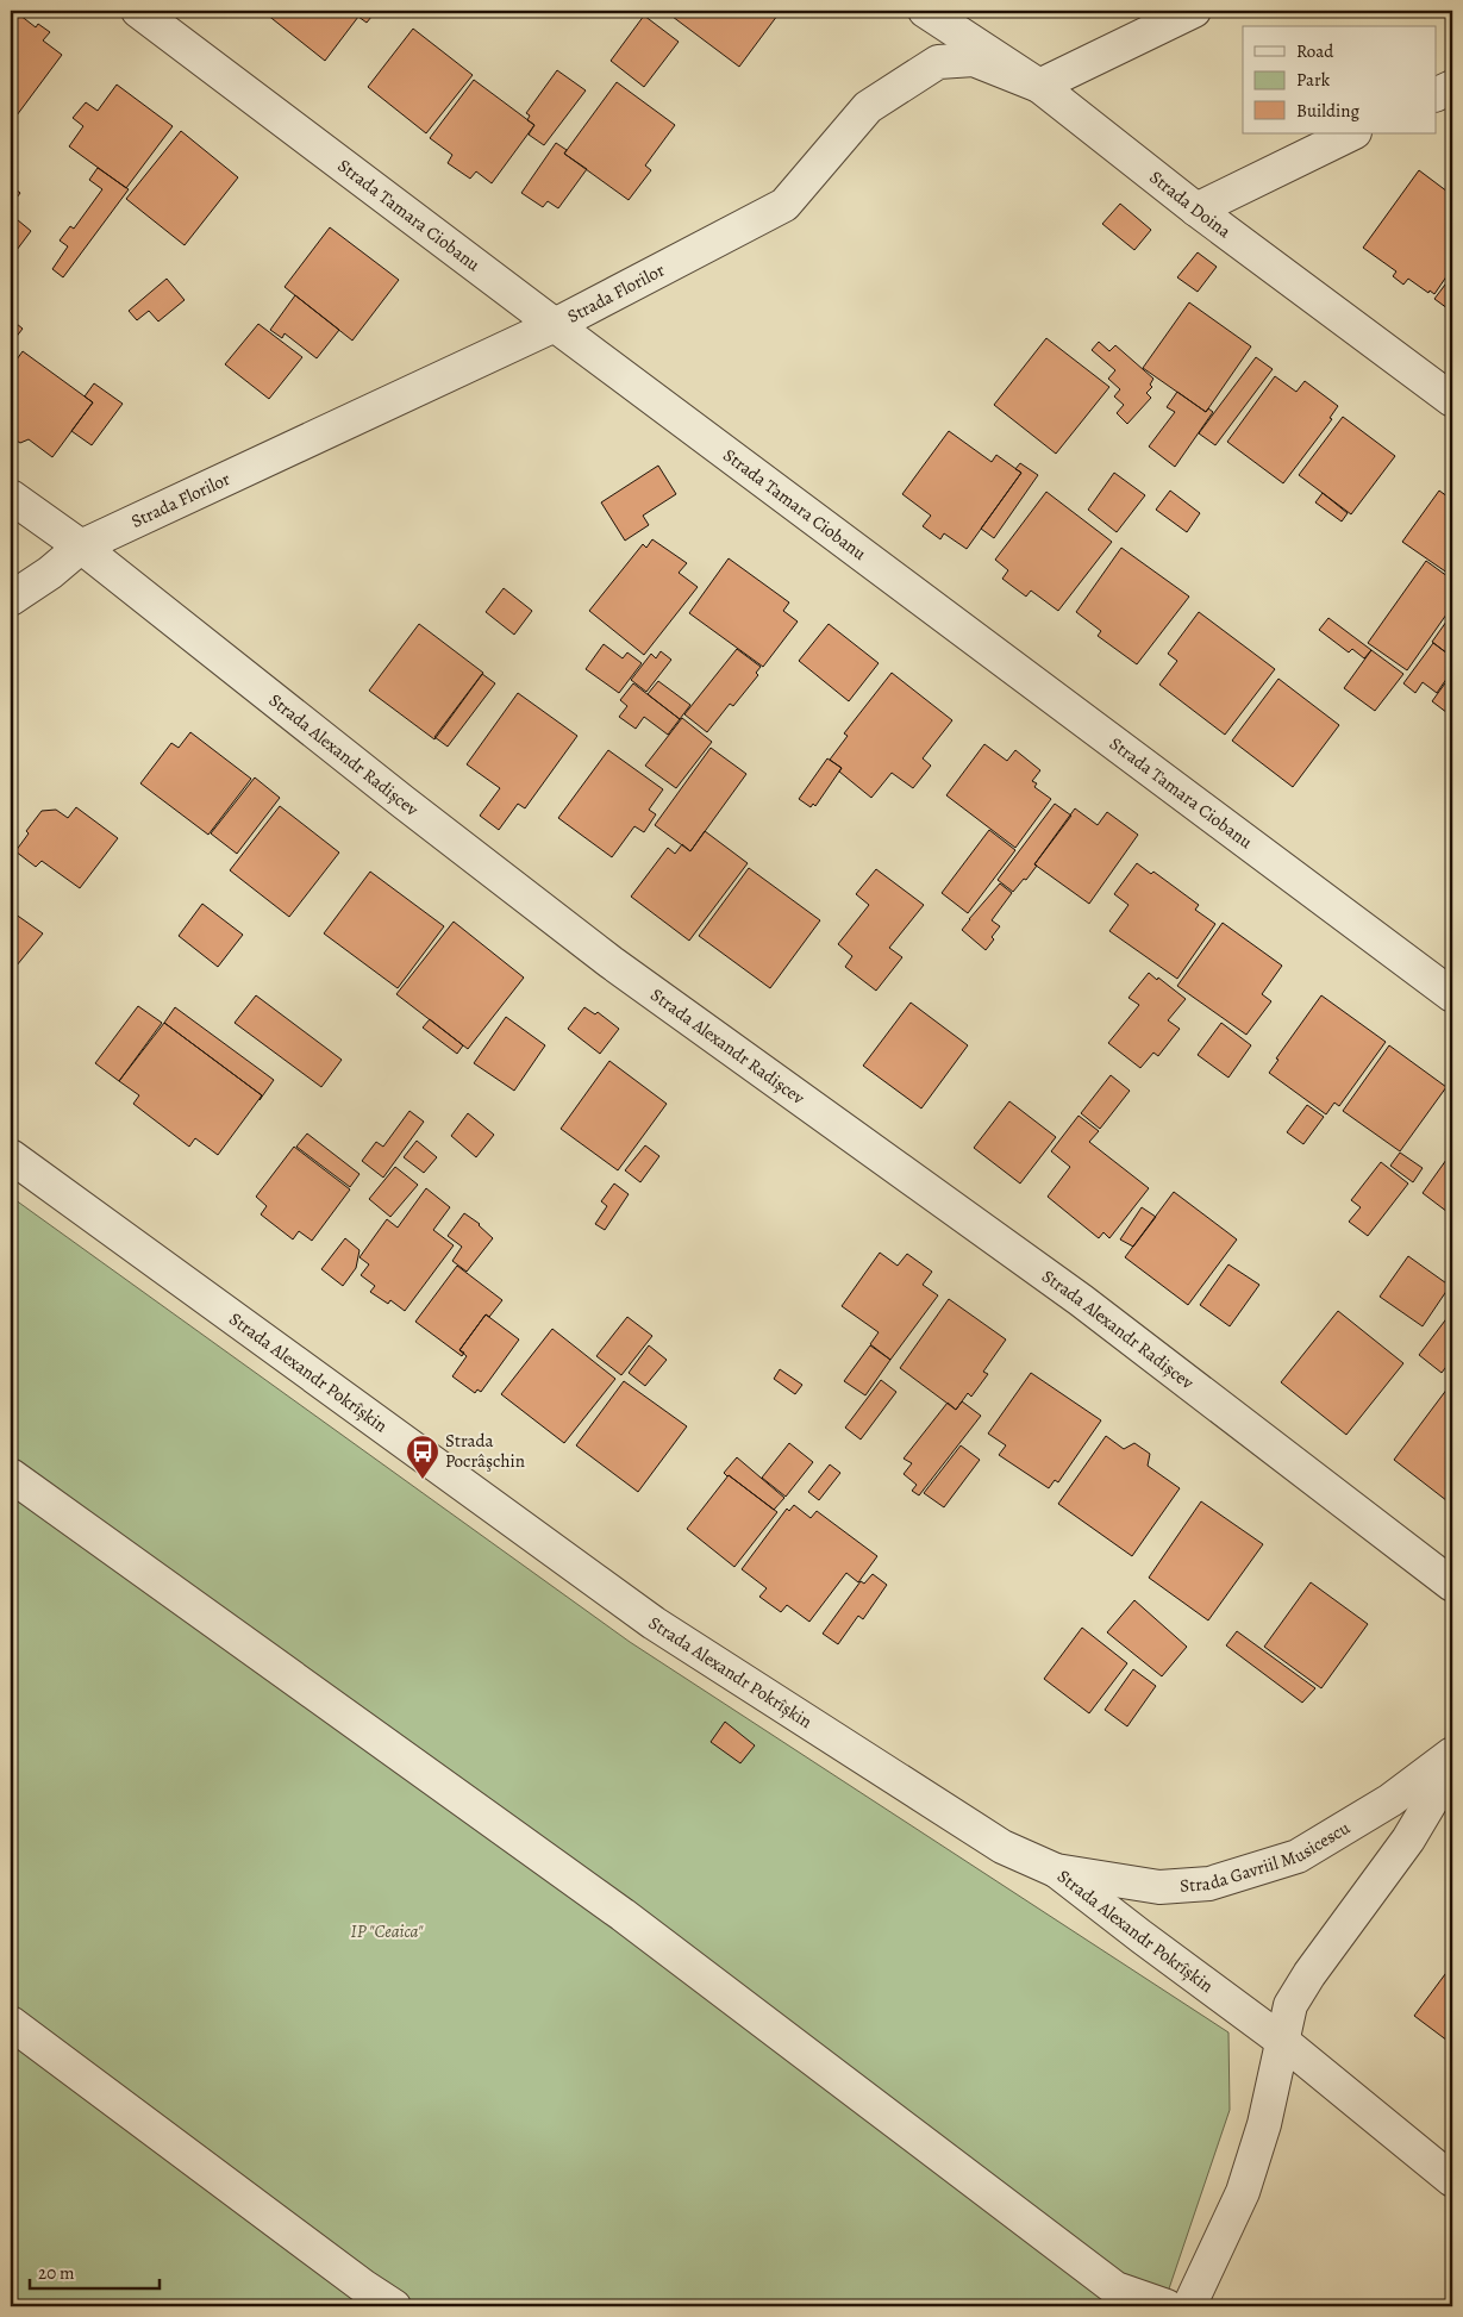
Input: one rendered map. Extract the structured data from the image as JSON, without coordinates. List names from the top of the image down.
{
  "streets": {
    "street": [
      "Strada Doina",
      "Strada Tamara Ciobanu",
      "Strada Florilor",
      "Strada Alexandr Radișcev",
      "Strada Alexandr Pokrîșkin",
      "Strada Gavriil Musicescu"
    ]
  },
  "crossings": [
    ["Strada Doina", "Strada Florilor"],
    ["Strada Tamara Ciobanu", "Strada Florilor"],
    ["Strada Florilor", "Strada Alexandr Radișcev"],
    ["Strada Alexandr Pokrîșkin", "Strada Gavriil Musicescu"]
  ],
  "parks": ["IP \"Ceaica\""],
  "places": {
    "bus stop": ["Strada Pocrâşchin"]
  },
  "legend": ["Road", "Park", "Building"],
  "scale_bar": "20 m"
}
